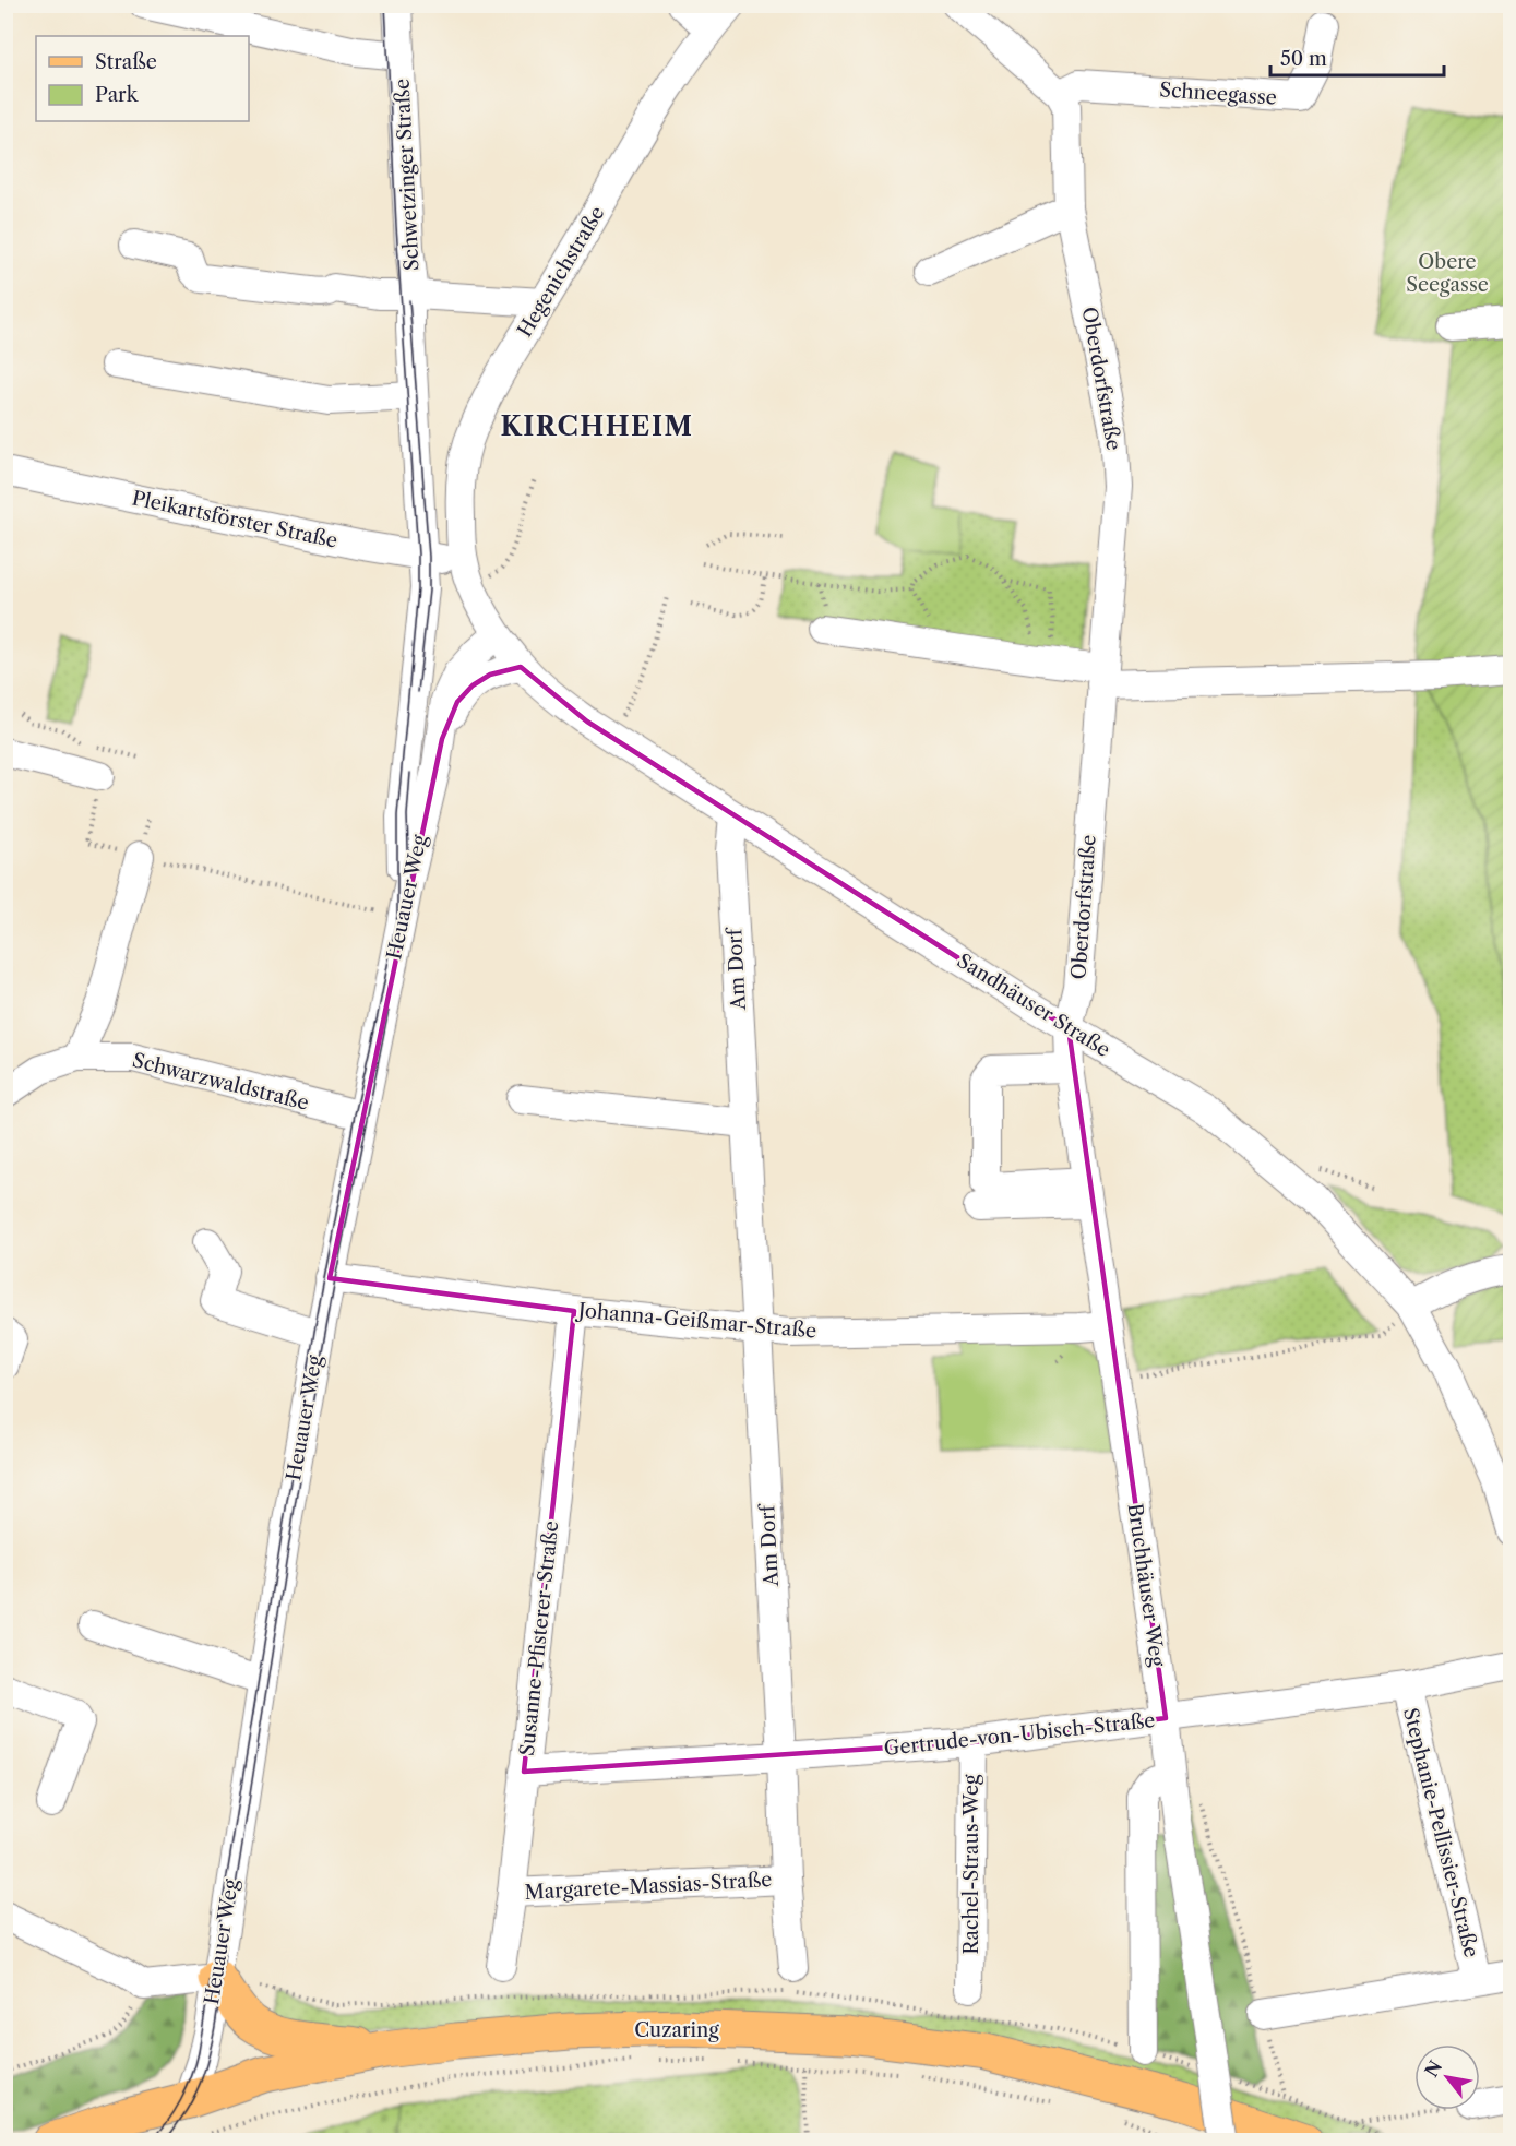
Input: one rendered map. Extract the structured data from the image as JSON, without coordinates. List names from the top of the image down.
{
  "streets": {
    "main road": ["Cuzaring"],
    "street": [
      "Schneegasse",
      "Schwetzinger Straße",
      "Hegenichstraße",
      "Oberdorfstraße",
      "Pleikartsförster Straße",
      "Heuauer Weg",
      "Am Dorf",
      "Sandhäuser Straße",
      "Schwarzwaldstraße",
      "Johanna-Geißmar-Straße",
      "Bruchhäuser Weg",
      "Susanne-Pfisterer-Straße",
      "Gertrude-von-Ubisch-Straße",
      "Stephanie-Pellissier-Straße",
      "Rachel-Straus-Weg",
      "Margarete-Massias-Straße"
    ]
  },
  "crossings": [
    ["Schneegasse", "Oberdorfstraße"],
    ["Schwetzinger Straße", "Hegenichstraße"],
    ["Hegenichstraße", "Pleikartsförster Straße"],
    ["Hegenichstraße", "Sandhäuser Straße"],
    ["Oberdorfstraße", "Sandhäuser Straße"],
    ["Oberdorfstraße", "Bruchhäuser Weg"],
    ["Pleikartsförster Straße", "Sandhäuser Straße"],
    ["Heuauer Weg", "Sandhäuser Straße"],
    ["Heuauer Weg", "Schwarzwaldstraße"],
    ["Heuauer Weg", "Johanna-Geißmar-Straße"],
    ["Heuauer Weg", "Cuzaring"],
    ["Am Dorf", "Sandhäuser Straße"],
    ["Am Dorf", "Johanna-Geißmar-Straße"],
    ["Am Dorf", "Gertrude-von-Ubisch-Straße"],
    ["Am Dorf", "Margarete-Massias-Straße"],
    ["Sandhäuser Straße", "Bruchhäuser Weg"],
    ["Johanna-Geißmar-Straße", "Bruchhäuser Weg"],
    ["Johanna-Geißmar-Straße", "Susanne-Pfisterer-Straße"],
    ["Bruchhäuser Weg", "Gertrude-von-Ubisch-Straße"],
    ["Susanne-Pfisterer-Straße", "Gertrude-von-Ubisch-Straße"],
    ["Susanne-Pfisterer-Straße", "Margarete-Massias-Straße"],
    ["Gertrude-von-Ubisch-Straße", "Stephanie-Pellissier-Straße"],
    ["Gertrude-von-Ubisch-Straße", "Rachel-Straus-Weg"]
  ],
  "districts": ["KIRCHHEIM"],
  "parks": ["Obere Seegasse"],
  "legend": ["Straße", "Park"],
  "scale_bar": "50 m",
  "north": "top left"
}
